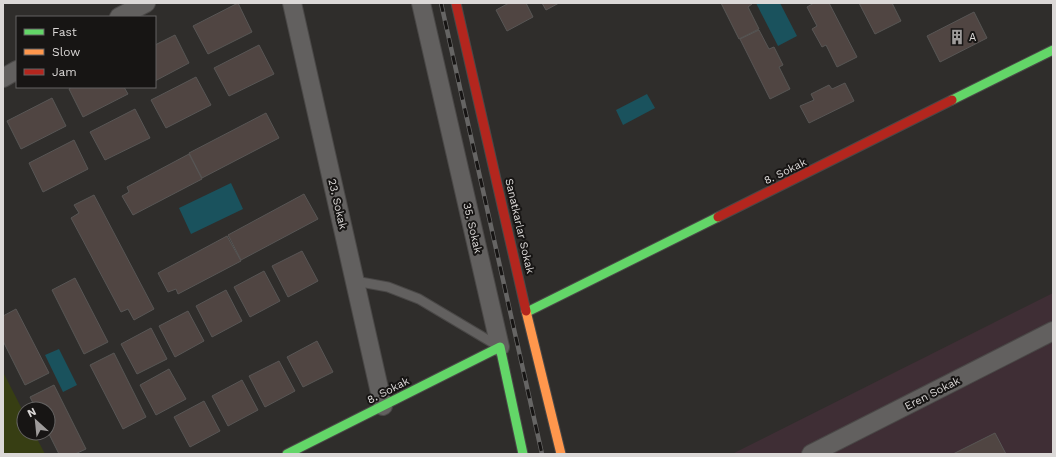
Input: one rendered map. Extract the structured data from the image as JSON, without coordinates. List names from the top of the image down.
{
  "streets": {
    "street": [
      "8. Sokak",
      "23. Sokak",
      "Sanatkarlar Sokak",
      "35. Sokak",
      "Eren Sokak"
    ]
  },
  "crossings": [
    ["8. Sokak", "23. Sokak"],
    ["8. Sokak", "Sanatkarlar Sokak"],
    ["8. Sokak", "35. Sokak"]
  ],
  "places": {
    "building": ["A"]
  },
  "legend": ["Fast", "Slow", "Jam"],
  "north": "top left"
}
